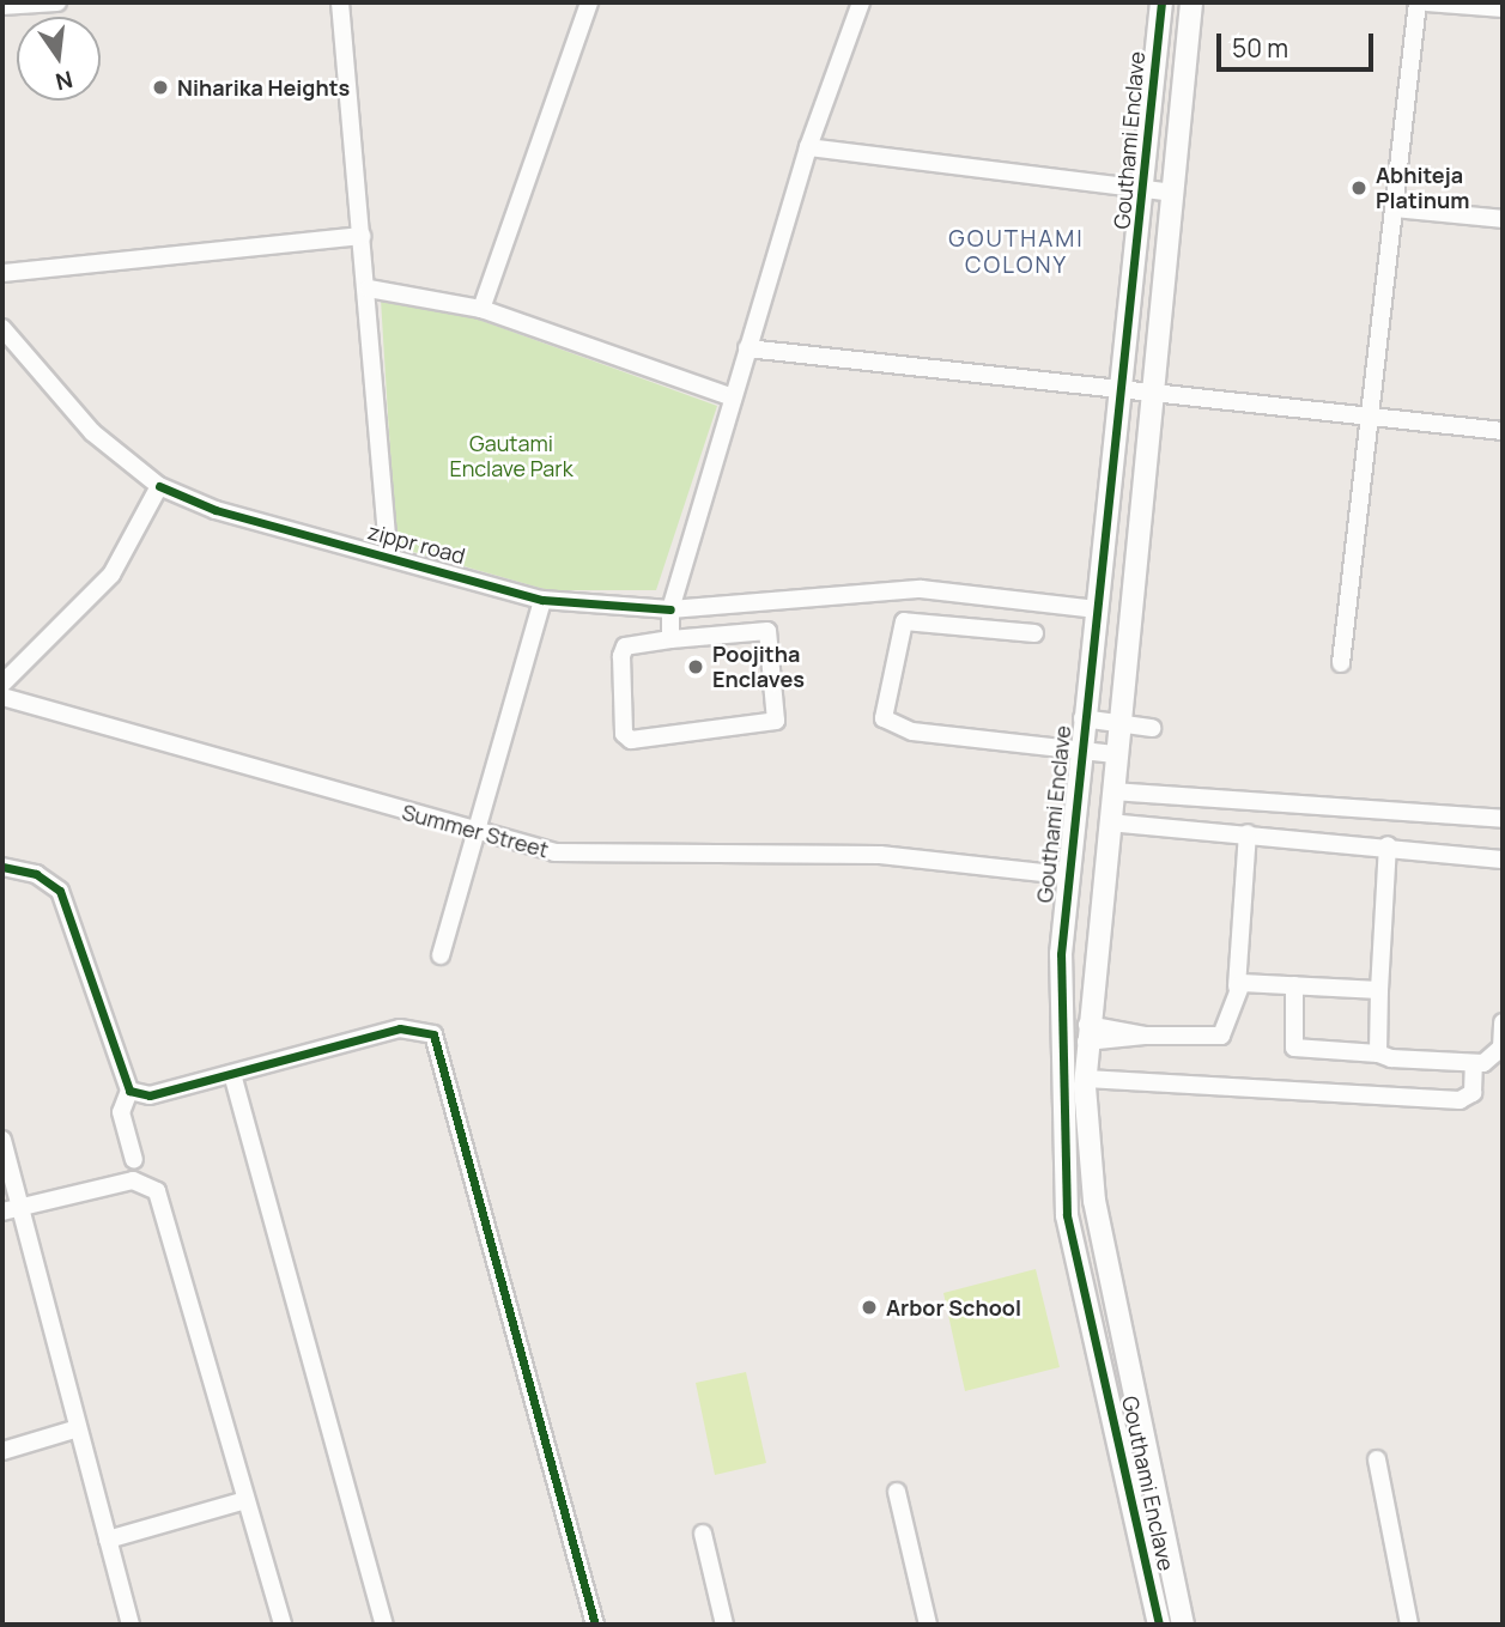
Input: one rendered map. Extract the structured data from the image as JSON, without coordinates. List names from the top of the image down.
{
  "streets": {
    "street": ["Gouthami Enclave", "zippr road", "Summer Street"]
  },
  "crossings": [
    ["Gouthami Enclave", "zippr road"],
    ["Gouthami Enclave", "Summer Street"]
  ],
  "districts": ["GOUTHAMI COLONY"],
  "parks": ["Gautami Enclave Park"],
  "places": [
    "Niharika Heights",
    "Abhiteja Platinum",
    "Poojitha Enclaves",
    "Arbor School"
  ],
  "scale_bar": "50 m",
  "north": "bottom"
}
